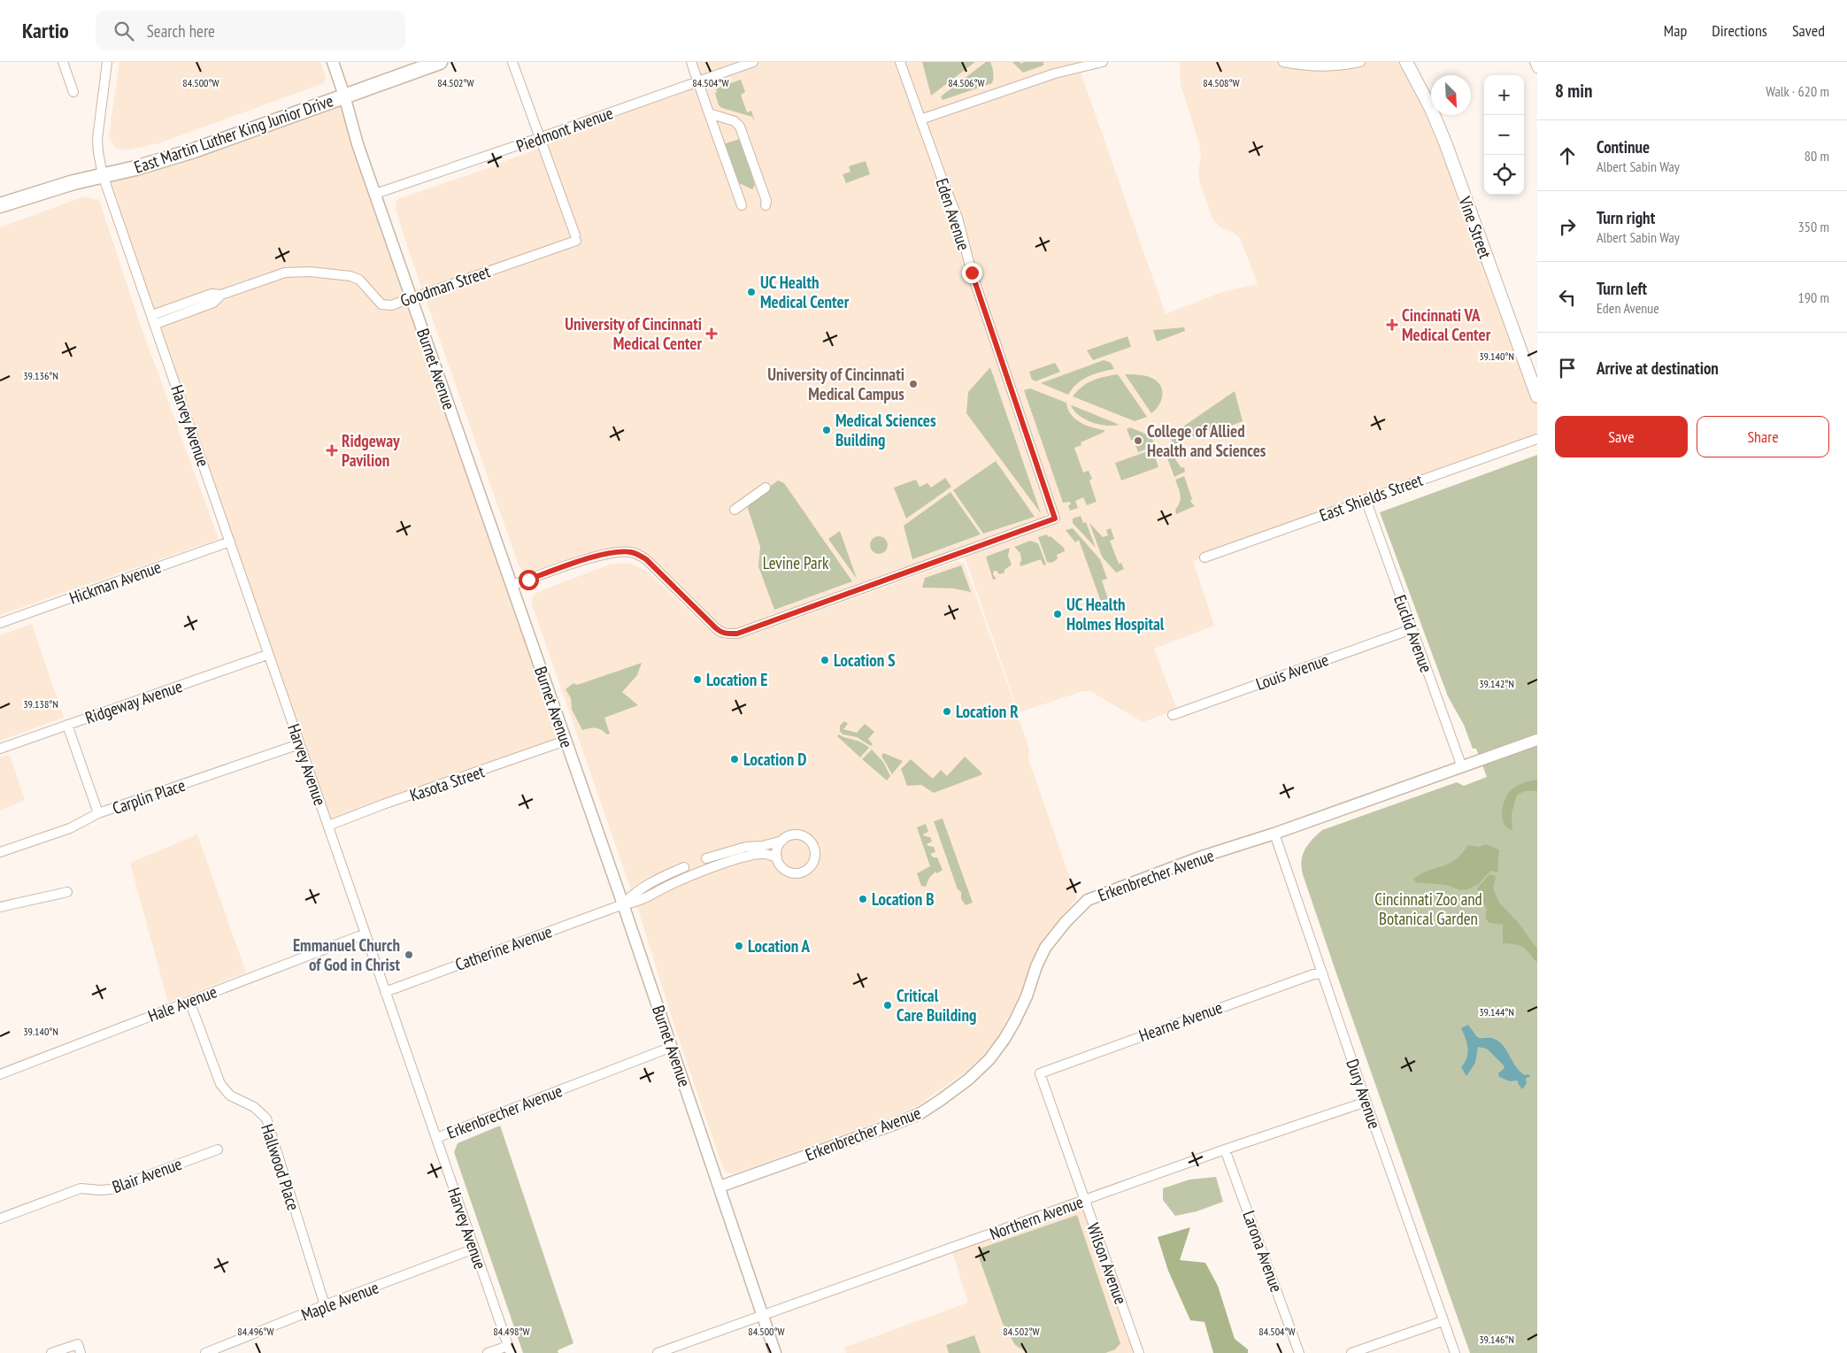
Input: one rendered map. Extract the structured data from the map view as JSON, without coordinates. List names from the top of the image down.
{
  "streets": {
    "main road": ["East Martin Luther King Junior Drive", "Vine Street"],
    "street": [
      "Piedmont Avenue",
      "Eden Avenue",
      "Goodman Street",
      "Burnet Avenue",
      "Harvey Avenue",
      "East Shields Street",
      "Hickman Avenue",
      "Euclid Avenue",
      "Louis Avenue",
      "Ridgeway Avenue",
      "Kasota Street",
      "Carplin Place",
      "Erkenbrecher Avenue",
      "Catherine Avenue",
      "Hale Avenue",
      "Hearne Avenue",
      "Dury Avenue",
      "Hallwood Place",
      "Blair Avenue",
      "Northern Avenue",
      "Larona Avenue",
      "Wilson Avenue",
      "Maple Avenue"
    ]
  },
  "crossings": [
    ["Piedmont Avenue", "Goodman Street"],
    ["Piedmont Avenue", "Burnet Avenue"],
    ["East Martin Luther King Junior Drive", "Burnet Avenue"],
    ["East Martin Luther King Junior Drive", "Harvey Avenue"],
    ["Eden Avenue", "Burnet Avenue"],
    ["Goodman Street", "Burnet Avenue"],
    ["Goodman Street", "Harvey Avenue"],
    ["Burnet Avenue", "Kasota Street"],
    ["Burnet Avenue", "Erkenbrecher Avenue"],
    ["Burnet Avenue", "Catherine Avenue"],
    ["Burnet Avenue", "Northern Avenue"],
    ["Harvey Avenue", "Hickman Avenue"],
    ["Harvey Avenue", "Ridgeway Avenue"],
    ["Harvey Avenue", "Kasota Street"],
    ["Harvey Avenue", "Carplin Place"],
    ["Harvey Avenue", "Erkenbrecher Avenue"],
    ["Harvey Avenue", "Catherine Avenue"],
    ["Harvey Avenue", "Hale Avenue"],
    ["Harvey Avenue", "Maple Avenue"],
    ["East Shields Street", "Euclid Avenue"],
    ["Euclid Avenue", "Louis Avenue"],
    ["Euclid Avenue", "Erkenbrecher Avenue"],
    ["Erkenbrecher Avenue", "Dury Avenue"],
    ["Hale Avenue", "Hallwood Place"],
    ["Hearne Avenue", "Dury Avenue"],
    ["Hearne Avenue", "Wilson Avenue"],
    ["Dury Avenue", "Northern Avenue"],
    ["Hallwood Place", "Maple Avenue"],
    ["Northern Avenue", "Larona Avenue"],
    ["Northern Avenue", "Wilson Avenue"]
  ],
  "parks": ["Levine Park", "Cincinnati Zoo and Botanical Garden"],
  "places": {
    "other": [
      "UC Health Medical Center",
      "University of Cincinnati Medical Campus",
      "Medical Sciences Building",
      "College of Allied Health and Sciences",
      "UC Health Holmes Hospital",
      "Location S",
      "Location E",
      "Location R",
      "Location D",
      "Location B",
      "Location A",
      "Emmanuel Church of God in Christ",
      "Critical Care Building"
    ],
    "health": ["Cincinnati VA Medical Center", "University of Cincinnati Medical Center", "Ridgeway Pavilion"]
  },
  "north": "bottom right",
  "page": {
    "header": "Kartio",
    "search": "Search here",
    "nav": ["Map", "Directions", "Saved"],
    "heading": ["8 min", "Walk · 620 m"],
    "map_buttons": ["+", "−"],
    "list": [
      ["Continue", "Albert Sabin Way", "80 m"],
      ["Turn right", "Albert Sabin Way", "350 m"],
      ["Turn left", "Eden Avenue", "190 m"],
      "Arrive at destination"
    ],
    "buttons": ["Save", "Share"]
  },
  "coordinates": [
    "84.500°W",
    "84.502°W",
    "84.504°W",
    "84.506°W",
    "84.508°W",
    "39.140°N",
    "39.136°N",
    "39.142°N",
    "39.138°N",
    "39.144°N",
    "84.496°W",
    "84.498°W",
    "39.146°N"
  ]
}
